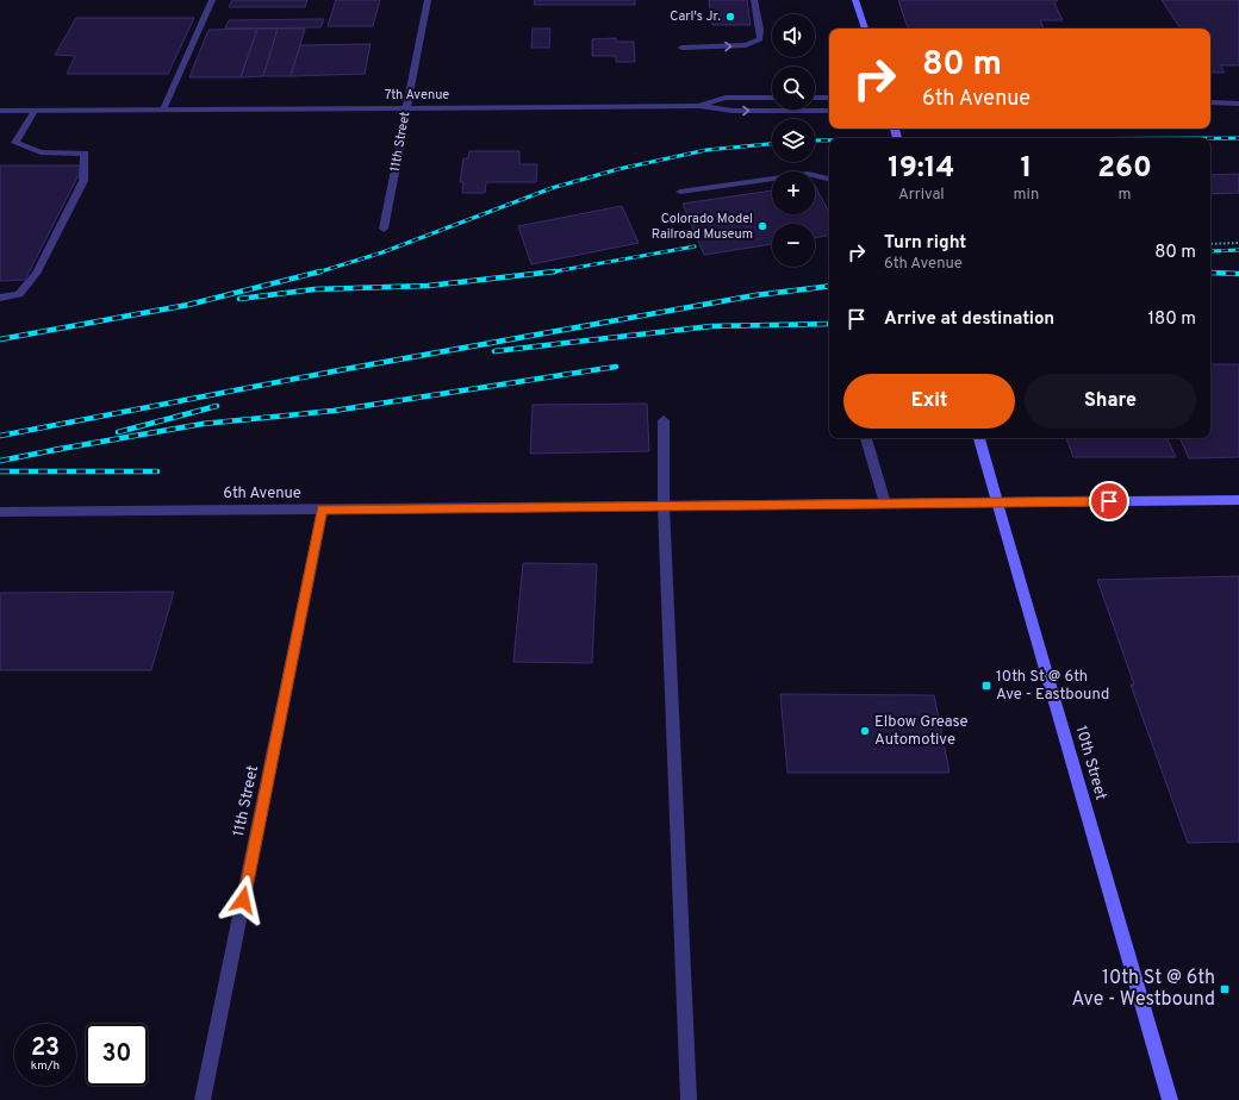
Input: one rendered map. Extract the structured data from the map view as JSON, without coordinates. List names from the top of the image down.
{
  "streets": {
    "street": [
      "7th Avenue",
      "11th Street",
      "6th Avenue",
      "10th Street"
    ]
  },
  "crossings": [
    ["7th Avenue", "11th Street"],
    ["11th Street", "6th Avenue"],
    ["6th Avenue", "10th Street"]
  ],
  "places": {
    "other": ["Carl's Jr.", "Colorado Model Railroad Museum", "Elbow Grease Automotive"],
    "transit": ["10th St @ 6th Ave - Eastbound", "10th St @ 6th Ave - Westbound"]
  },
  "page": {
    "map_buttons": ["+", "−"],
    "turn": ["80 m", "6th Avenue"],
    "eta": [
      "19:14",
      "Arrival",
      "1",
      "min",
      "260",
      "m"
    ],
    "list": [
      {
        "name": "Turn right",
        "note": "6th Avenue",
        "value": "80 m"
      },
      {
        "name": "Arrive at destination",
        "value": "180 m"
      }
    ],
    "buttons": ["Exit", "Share"],
    "speed": "23 km/h",
    "limit": "30"
  }
}
